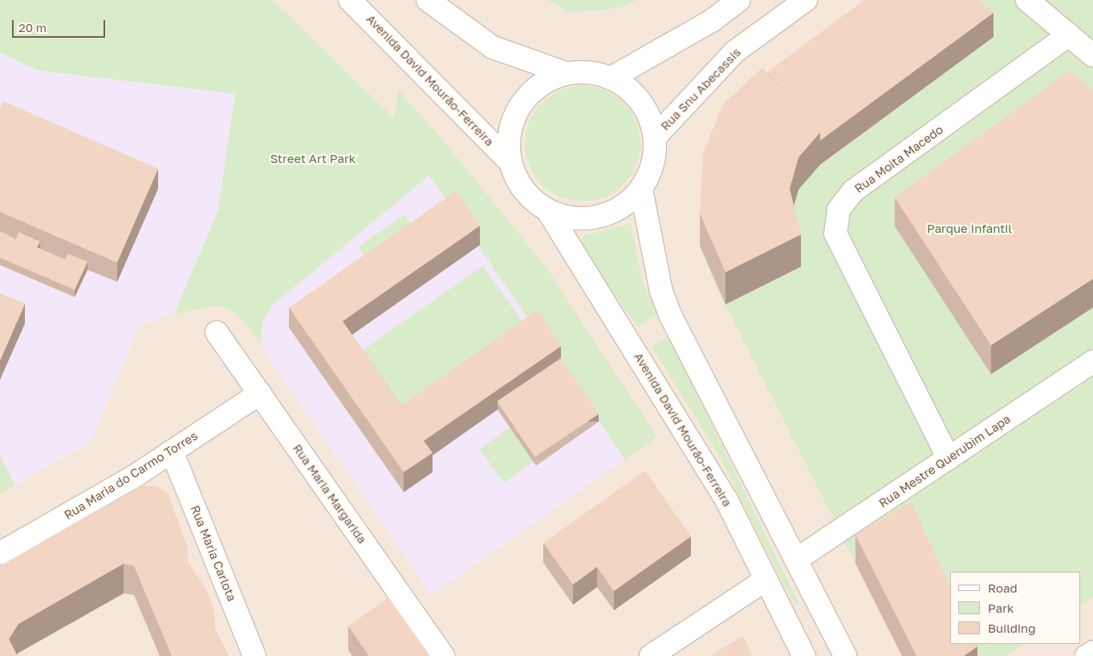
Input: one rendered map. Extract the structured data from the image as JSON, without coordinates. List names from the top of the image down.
{
  "streets": {
    "street": [
      "Avenida David Mourão-Ferreira",
      "Rua Snu Abecassis",
      "Rua Moita Macedo",
      "Rua Mestre Querubim Lapa",
      "Rua Maria do Carmo Torres",
      "Rua Maria Margarida",
      "Rua Maria Carlota"
    ]
  },
  "crossings": [
    ["Rua Moita Macedo", "Rua Mestre Querubim Lapa"],
    ["Rua Maria do Carmo Torres", "Rua Maria Margarida"],
    ["Rua Maria do Carmo Torres", "Rua Maria Carlota"]
  ],
  "parks": ["Street Art Park", "Parque Infantil"],
  "legend": ["Road", "Park", "Building"],
  "scale_bar": "20 m"
}
